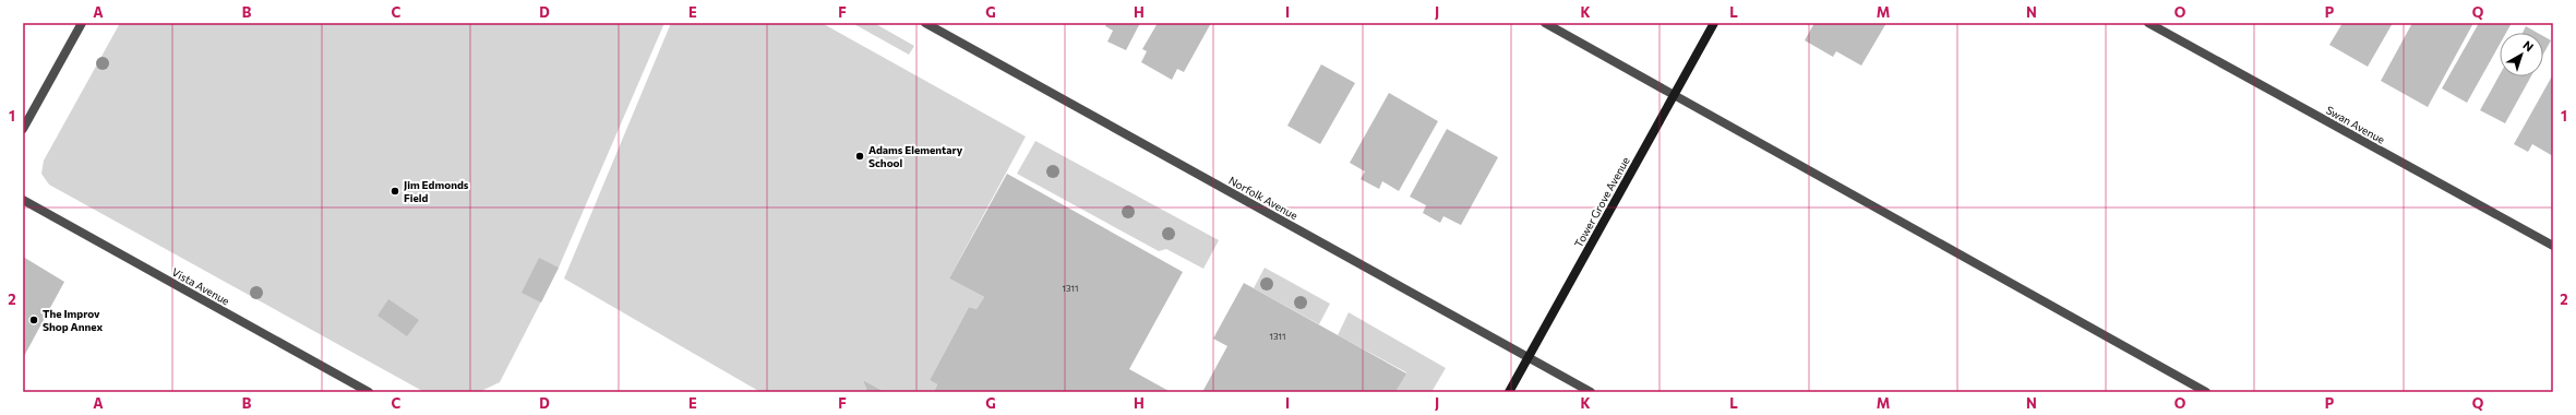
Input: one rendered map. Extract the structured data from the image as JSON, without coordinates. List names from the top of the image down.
{
  "streets": {
    "street": [
      "Swan Avenue",
      "Norfolk Avenue",
      "Tower Grove Avenue",
      "Vista Avenue"
    ]
  },
  "crossings": [
    ["Norfolk Avenue", "Tower Grove Avenue"]
  ],
  "places": ["Adams Elementary School", "Jim Edmonds Field", "The Improv Shop Annex"],
  "house_numbers": ["1311", "1311"],
  "north": "top right",
  "grid": {
    "columns": [
      "A",
      "B",
      "C",
      "D",
      "E",
      "F",
      "G",
      "H",
      "I",
      "J",
      "K",
      "L",
      "M",
      "N",
      "O",
      "P",
      "Q"
    ],
    "rows": ["1", "2"]
  }
}
